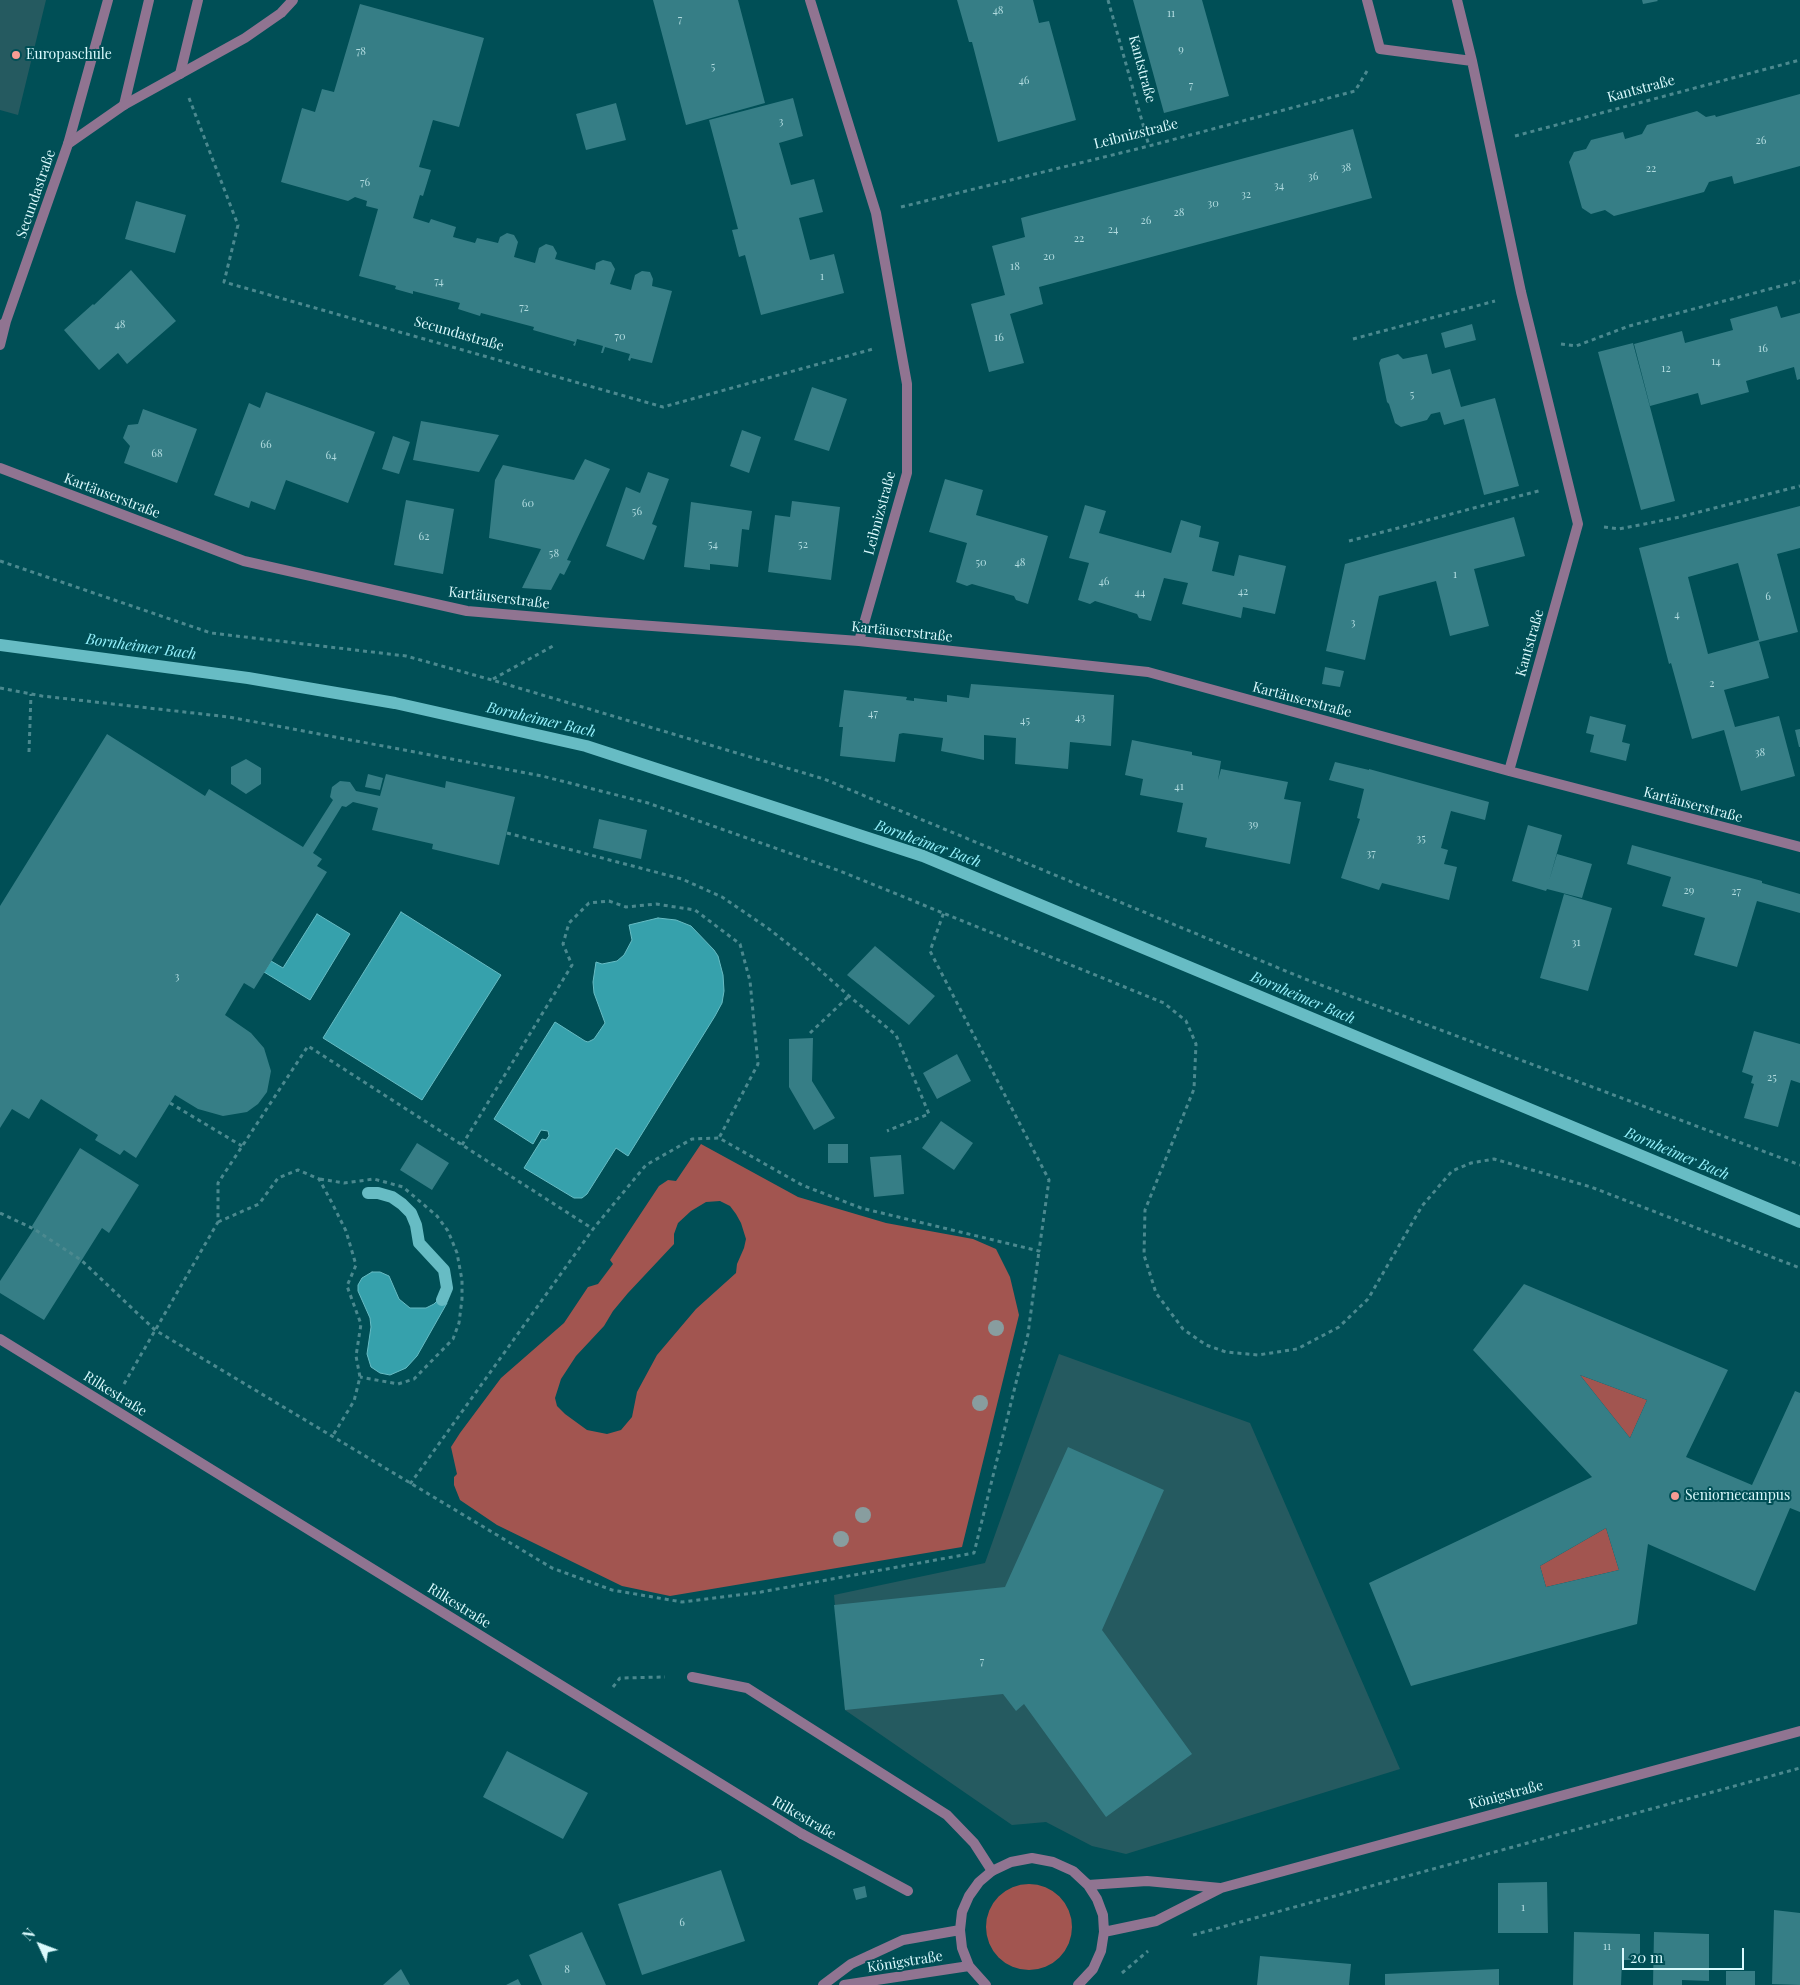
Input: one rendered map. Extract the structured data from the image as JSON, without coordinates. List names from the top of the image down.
{
  "streets": {
    "street": [
      "Kantstraße",
      "Leibnizstraße",
      "Secundastraße",
      "Kartäuserstraße",
      "Rilkestraße",
      "Königstraße"
    ]
  },
  "crossings": [
    ["Kantstraße", "Leibnizstraße"],
    ["Kantstraße", "Kartäuserstraße"],
    ["Leibnizstraße", "Secundastraße"],
    ["Leibnizstraße", "Kartäuserstraße"]
  ],
  "water": ["Bornheimer Bach"],
  "places": ["Europaschule", "Seniornecampus"],
  "house_numbers": [
    "48",
    "11",
    "7",
    "9",
    "78",
    "5",
    "46",
    "7",
    "3",
    "26",
    "38",
    "22",
    "36",
    "76",
    "34",
    "32",
    "30",
    "28",
    "26",
    "24",
    "22",
    "20",
    "18",
    "1",
    "74",
    "72",
    "48",
    "70",
    "16",
    "16",
    "14",
    "12",
    "5",
    "66",
    "68",
    "64",
    "60",
    "56",
    "62",
    "54",
    "52",
    "58",
    "50",
    "48",
    "1",
    "46",
    "42",
    "44",
    "6",
    "4",
    "3",
    "2",
    "47",
    "43",
    "45",
    "38",
    "41",
    "39",
    "35",
    "37",
    "29",
    "27",
    "31",
    "3",
    "25",
    "7",
    "1",
    "6",
    "11",
    "8"
  ],
  "scale_bar": "20 m",
  "north": "top left"
}
